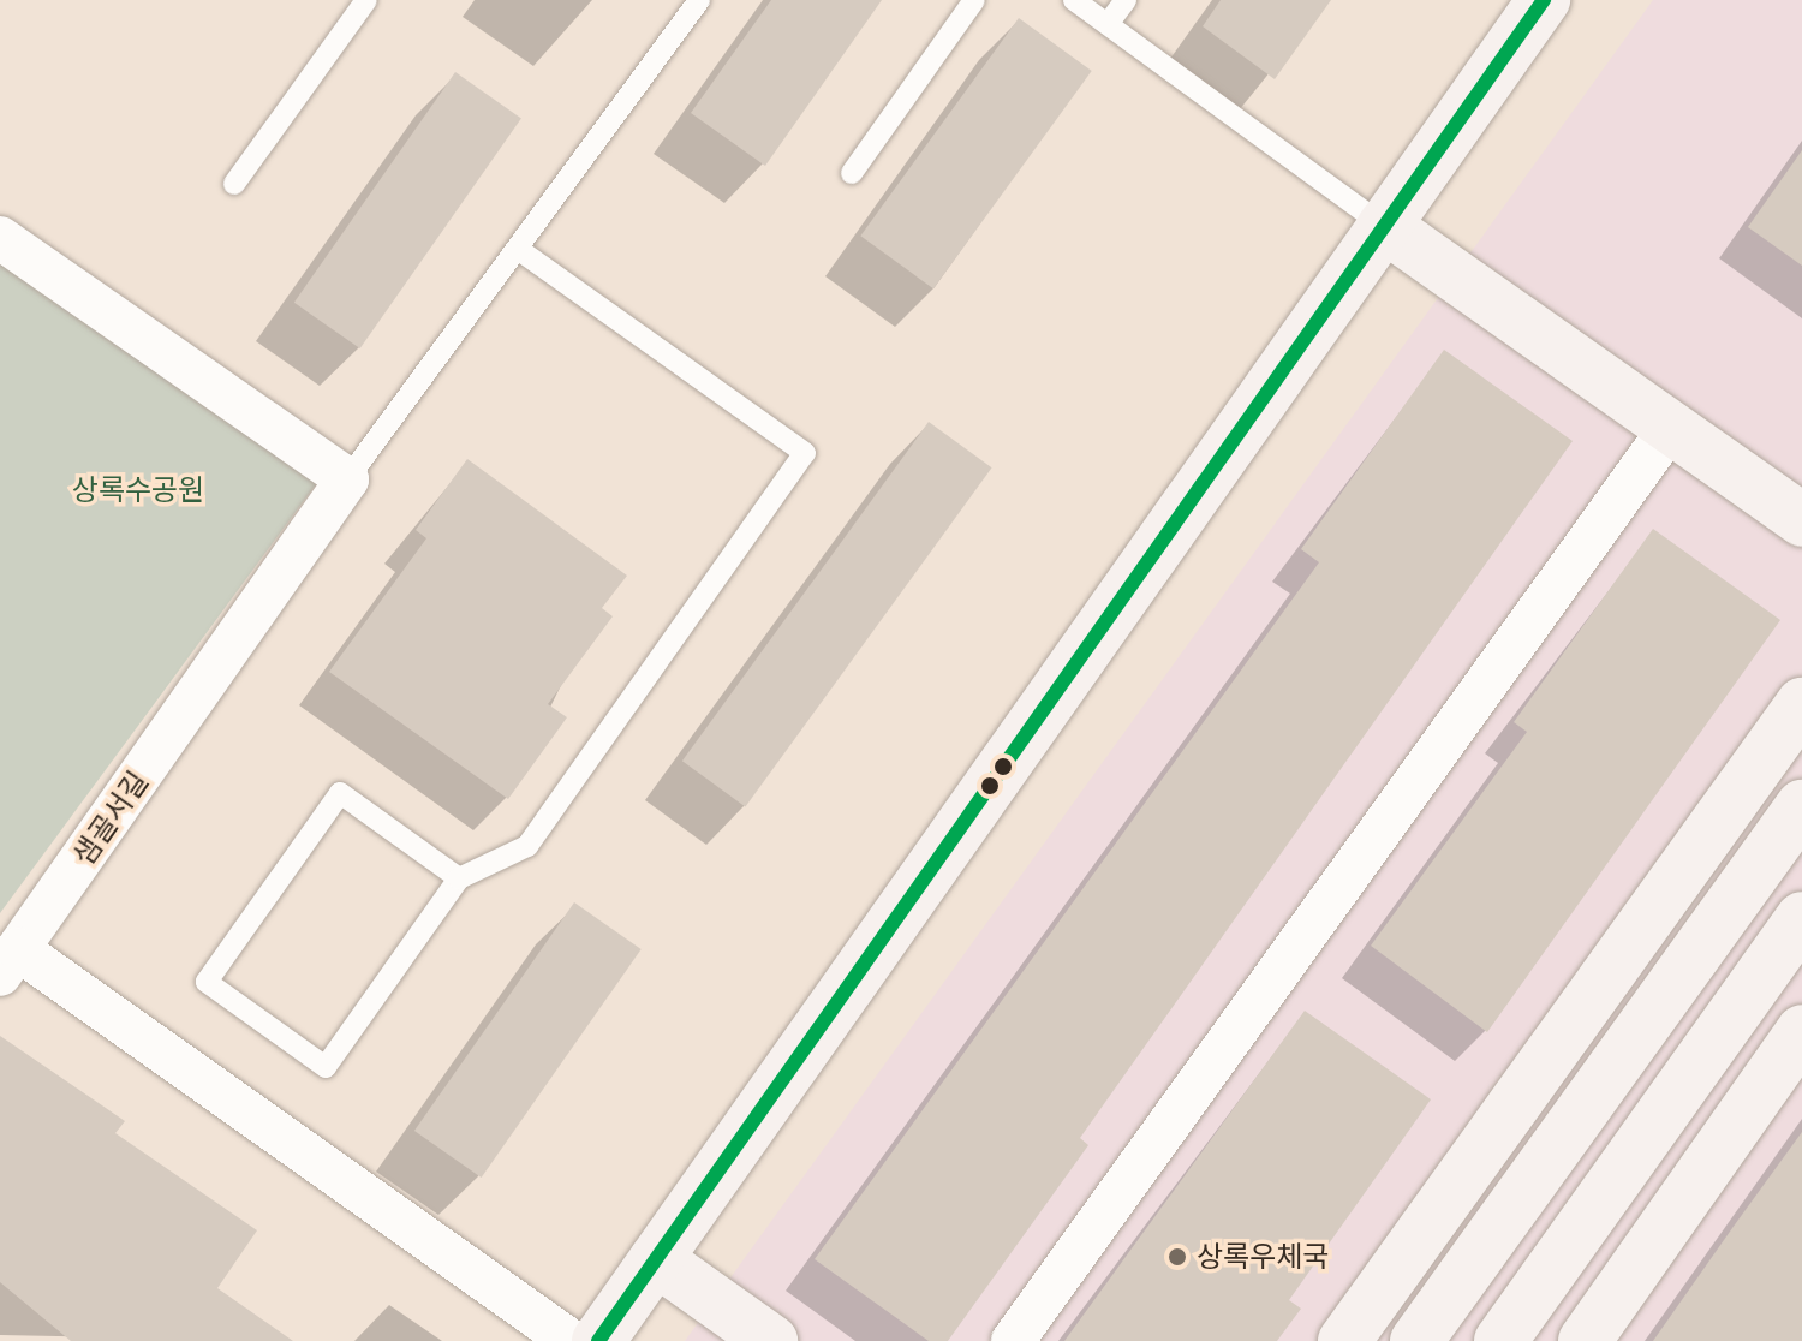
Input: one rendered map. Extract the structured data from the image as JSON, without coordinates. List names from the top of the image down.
{
  "streets": {
    "street": ["샘골서길"]
  },
  "parks": ["상록수공원"],
  "places": ["상록우체국"]
}
